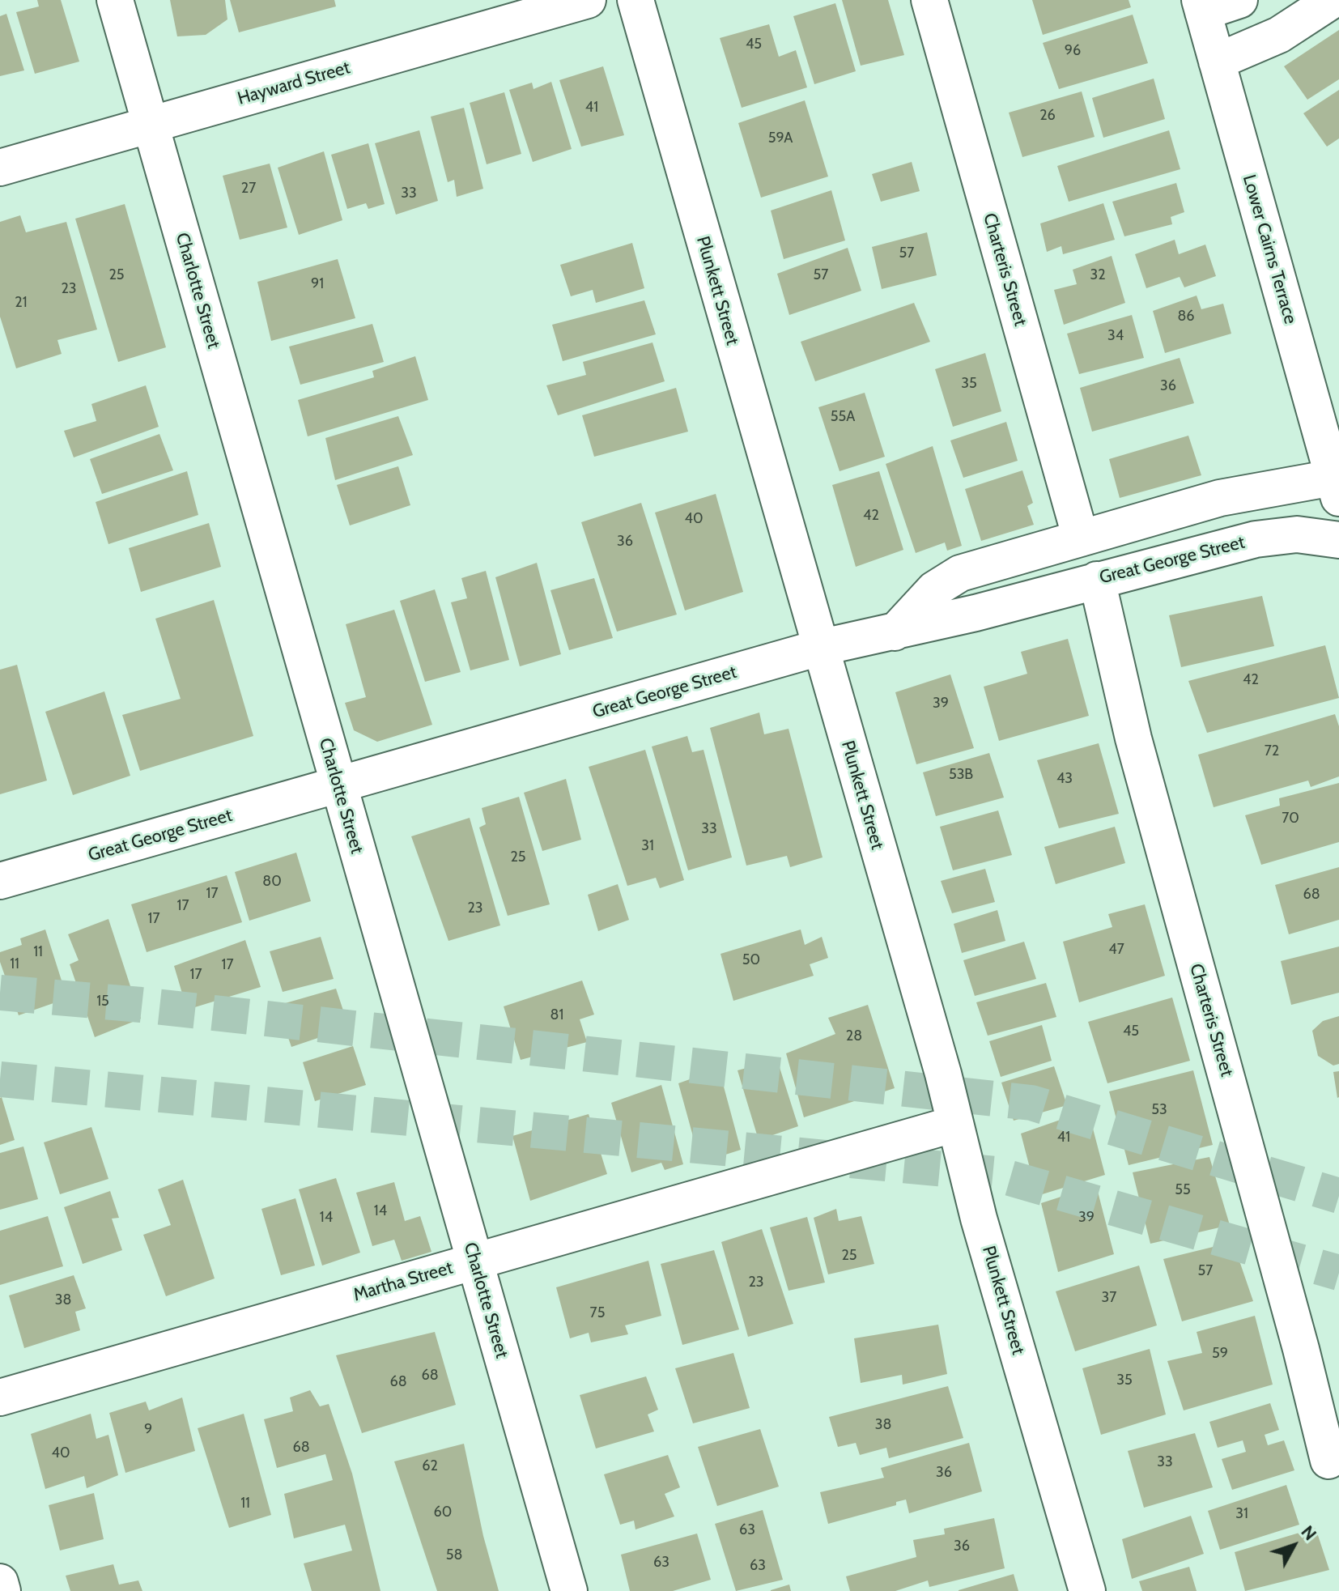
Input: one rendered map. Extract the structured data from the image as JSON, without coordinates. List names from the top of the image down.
{
  "streets": {
    "street": [
      "Hayward Street",
      "Lower Cairns Terrace",
      "Charteris Street",
      "Charlotte Street",
      "Plunkett Street",
      "Great George Street",
      "Martha Street"
    ]
  },
  "crossings": [
    ["Hayward Street", "Charlotte Street"],
    ["Charteris Street", "Great George Street"],
    ["Charlotte Street", "Great George Street"],
    ["Charlotte Street", "Martha Street"],
    ["Plunkett Street", "Great George Street"],
    ["Plunkett Street", "Martha Street"]
  ],
  "house_numbers": [
    "45",
    "96",
    "41",
    "26",
    "59A",
    "27",
    "33",
    "57",
    "25",
    "57",
    "32",
    "91",
    "23",
    "21",
    "86",
    "34",
    "35",
    "36",
    "55A",
    "42",
    "40",
    "36",
    "42",
    "39",
    "72",
    "53B",
    "43",
    "70",
    "33",
    "31",
    "25",
    "80",
    "17",
    "68",
    "17",
    "23",
    "17",
    "47",
    "11",
    "50",
    "11",
    "17",
    "17",
    "15",
    "81",
    "45",
    "28",
    "53",
    "41",
    "55",
    "14",
    "14",
    "39",
    "25",
    "57",
    "23",
    "37",
    "38",
    "75",
    "59",
    "68",
    "35",
    "68",
    "38",
    "9",
    "68",
    "40",
    "33",
    "62",
    "36",
    "11",
    "60",
    "31",
    "63",
    "36",
    "58",
    "63",
    "63"
  ],
  "north": "top right"
}
